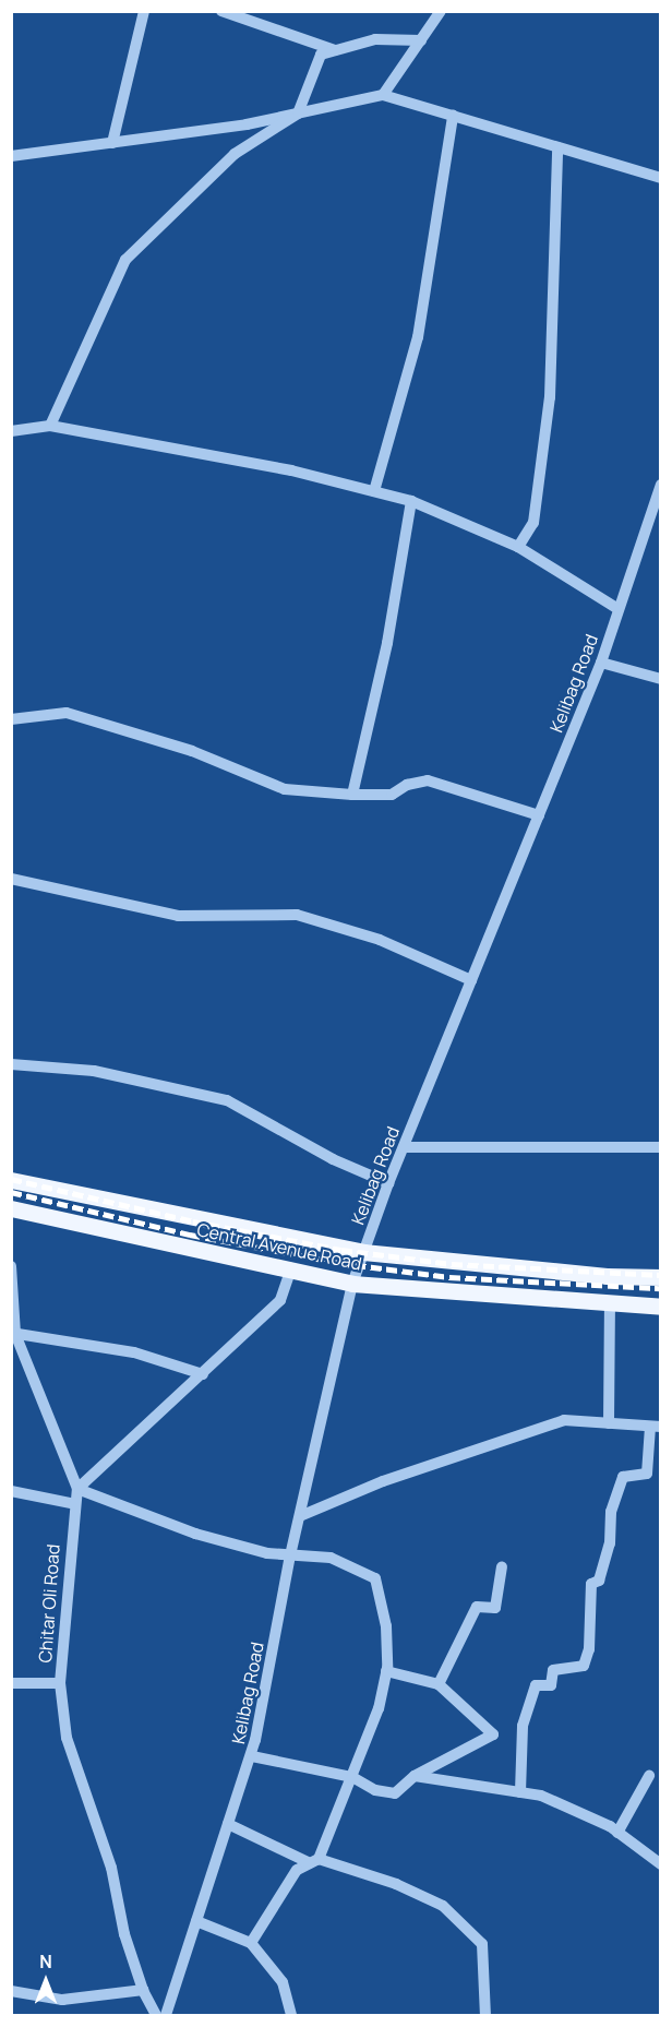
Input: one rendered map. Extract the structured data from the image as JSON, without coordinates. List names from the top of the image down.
{
  "streets": {
    "main road": ["Central Avenue Road"],
    "street": ["Kelibag Road", "Chitar Oli Road"]
  },
  "crossings": [
    ["Kelibag Road", "Central Avenue Road"]
  ],
  "north": "top"
}
